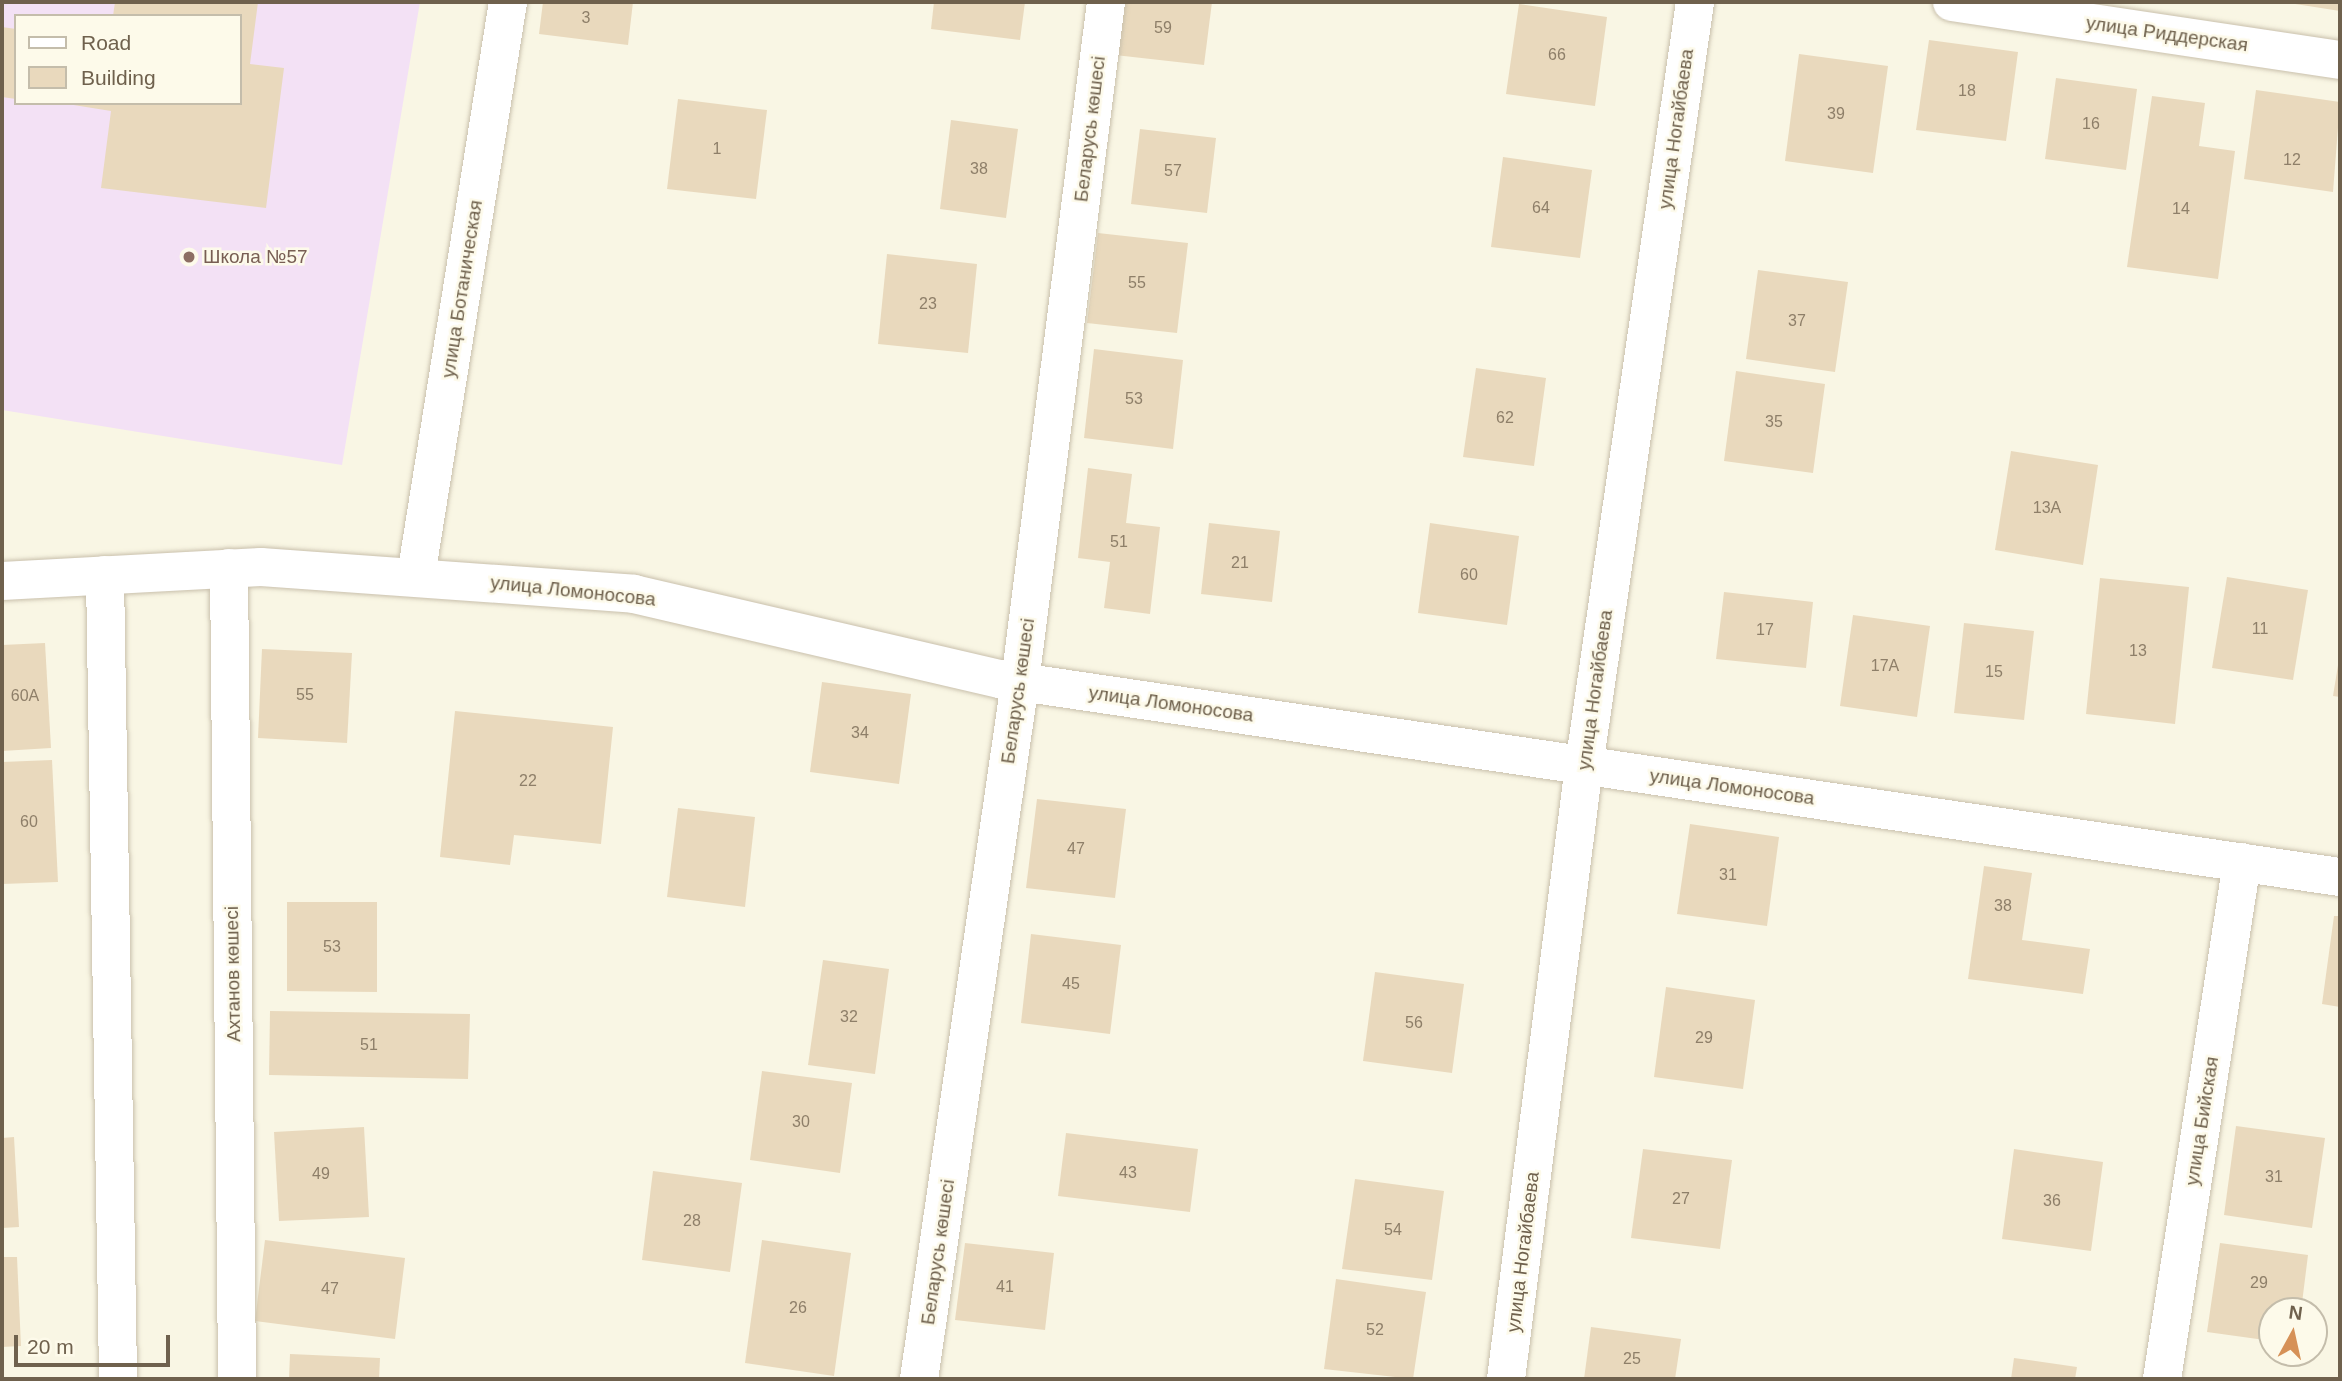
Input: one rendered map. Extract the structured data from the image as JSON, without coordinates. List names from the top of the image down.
{
  "streets": {
    "street": [
      "улица Риддерская",
      "Беларусь көшесі",
      "улица Ногайбаева",
      "улица Ботаническая",
      "улица Ломоносова",
      "Ахтанов көшесі",
      "улица Бийская"
    ]
  },
  "crossings": [
    ["Беларусь көшесі", "улица Ломоносова"],
    ["улица Ногайбаева", "улица Ломоносова"],
    ["улица Ботаническая", "улица Ломоносова"],
    ["улица Ломоносова", "Ахтанов көшесі"],
    ["улица Ломоносова", "улица Бийская"]
  ],
  "places": ["Школа №57"],
  "house_numbers": [
    "3",
    "59",
    "66",
    "18",
    "39",
    "16",
    "1",
    "12",
    "38",
    "57",
    "64",
    "14",
    "55",
    "23",
    "37",
    "53",
    "62",
    "35",
    "13А",
    "51",
    "21",
    "60",
    "11",
    "17",
    "13",
    "17А",
    "15",
    "55",
    "60А",
    "34",
    "22",
    "60",
    "47",
    "31",
    "38",
    "53",
    "45",
    "32",
    "56",
    "29",
    "51",
    "30",
    "43",
    "49",
    "31",
    "27",
    "36",
    "28",
    "54",
    "29",
    "41",
    "47",
    "26",
    "52",
    "25"
  ],
  "legend": ["Road", "Building"],
  "scale_bar": "20 m",
  "north": "top"
}
